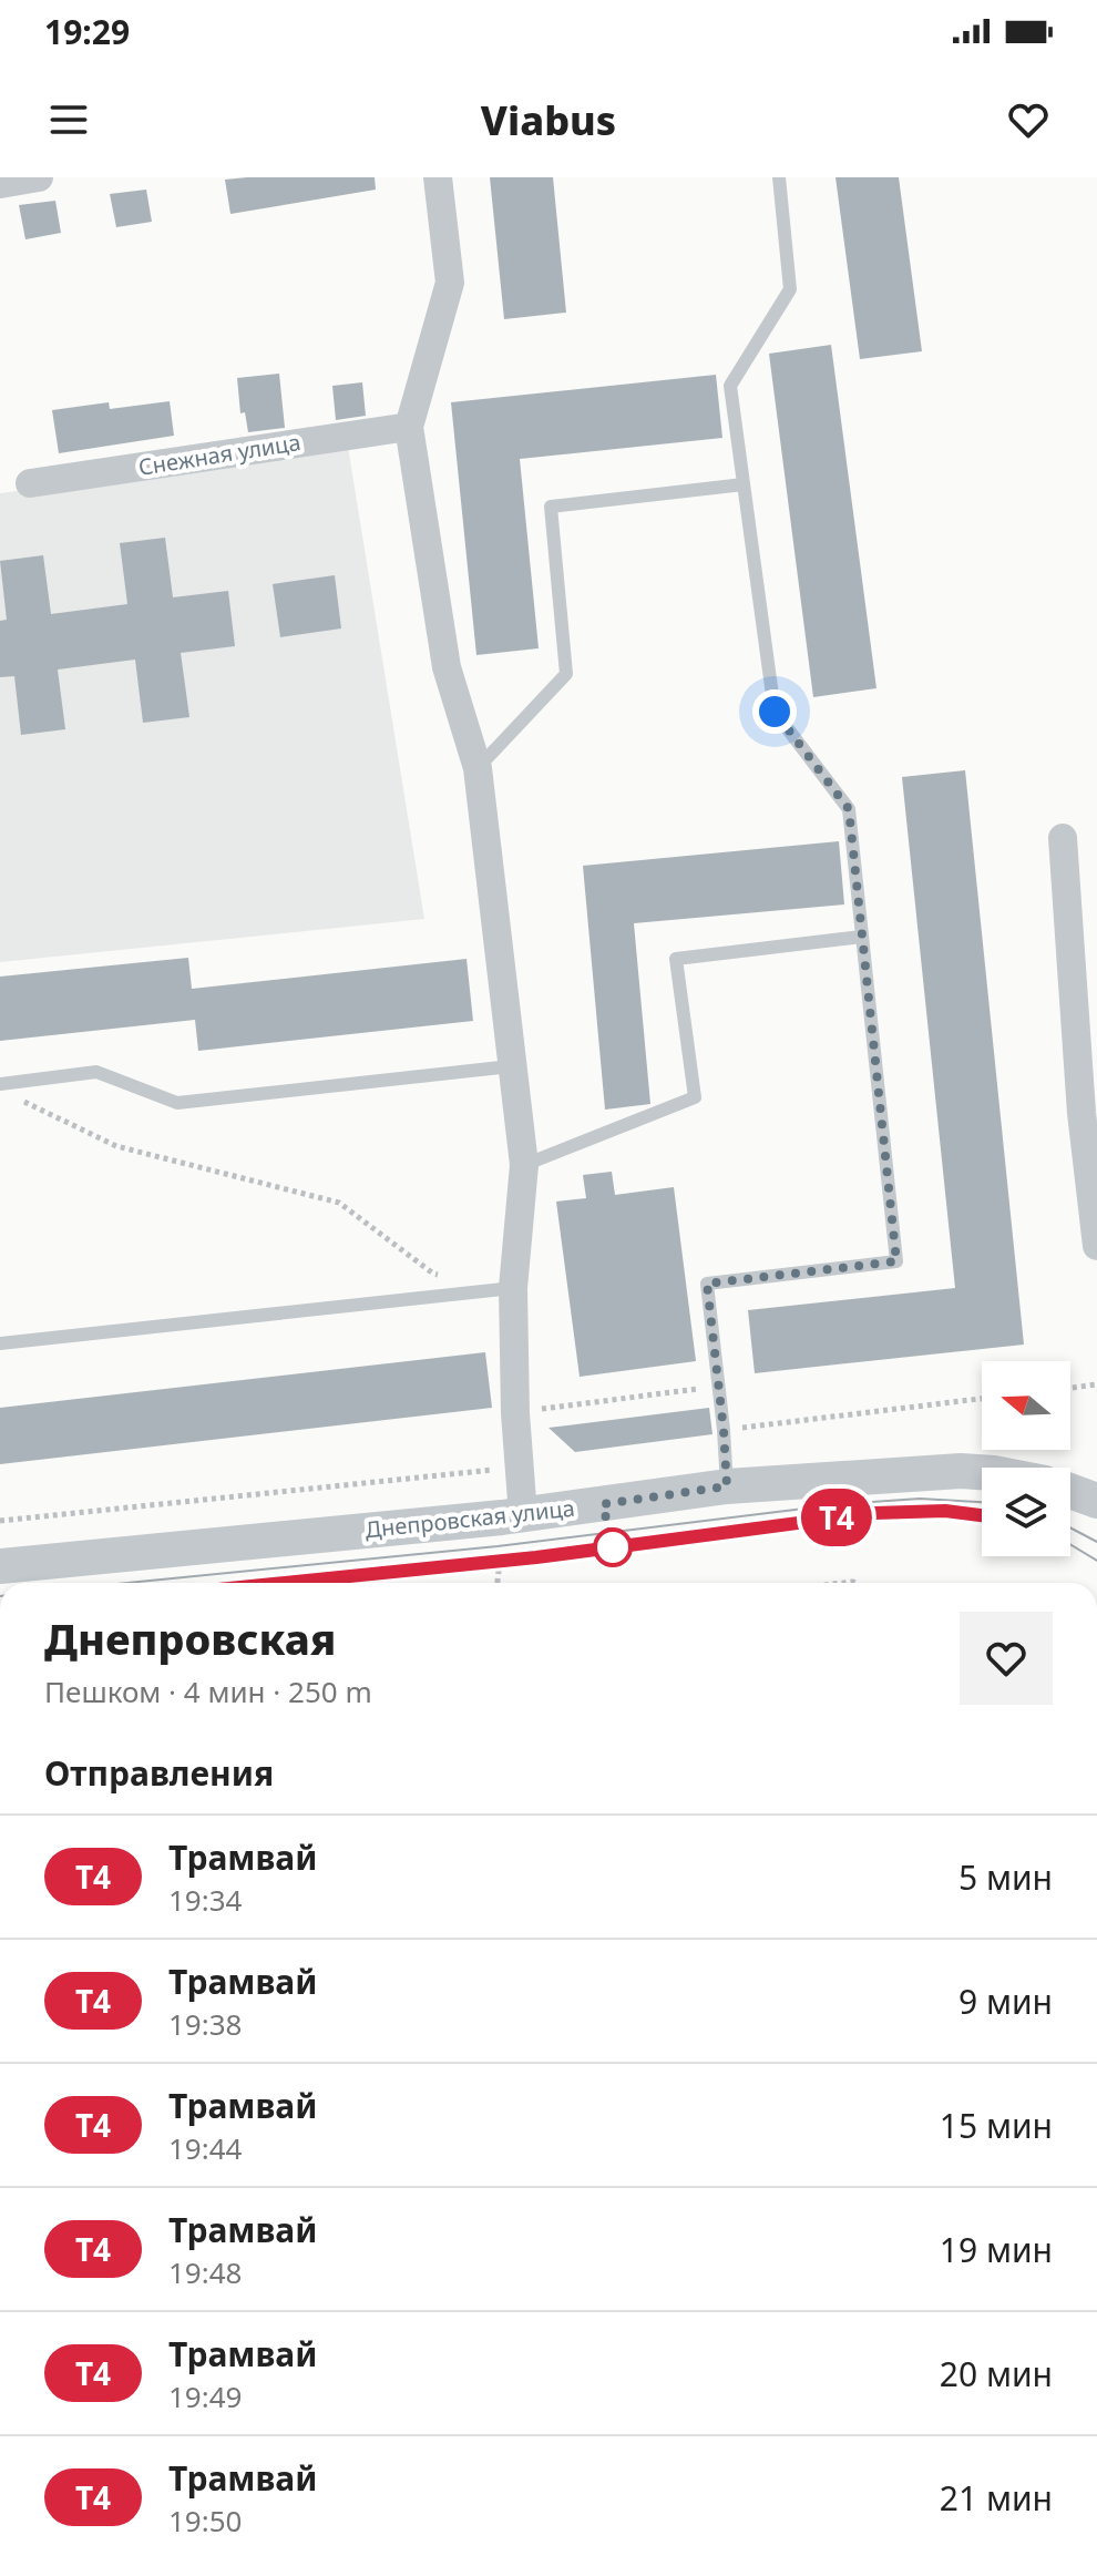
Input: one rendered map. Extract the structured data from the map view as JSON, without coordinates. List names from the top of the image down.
{
  "streets": {
    "street": ["Снежная улица", "Днепровская улица"]
  },
  "lines": ["tram line T4"],
  "north": "left",
  "page": {
    "status": "19:29",
    "header": "Viabus",
    "on_map": "T4",
    "heading": [
      ["Днепровская", "Пешком · 4 мин · 250 m"],
      "Отправления"
    ],
    "list": [
      {
        "mark": "T4",
        "name": "Трамвай",
        "note": "19:34",
        "value": "5 мин"
      },
      {
        "mark": "T4",
        "name": "Трамвай",
        "note": "19:38",
        "value": "9 мин"
      },
      {
        "mark": "T4",
        "name": "Трамвай",
        "note": "19:44",
        "value": "15 мин"
      },
      {
        "mark": "T4",
        "name": "Трамвай",
        "note": "19:48",
        "value": "19 мин"
      },
      {
        "mark": "T4",
        "name": "Трамвай",
        "note": "19:49",
        "value": "20 мин"
      },
      {
        "mark": "T4",
        "name": "Трамвай",
        "note": "19:50",
        "value": "21 мин"
      }
    ]
  }
}
